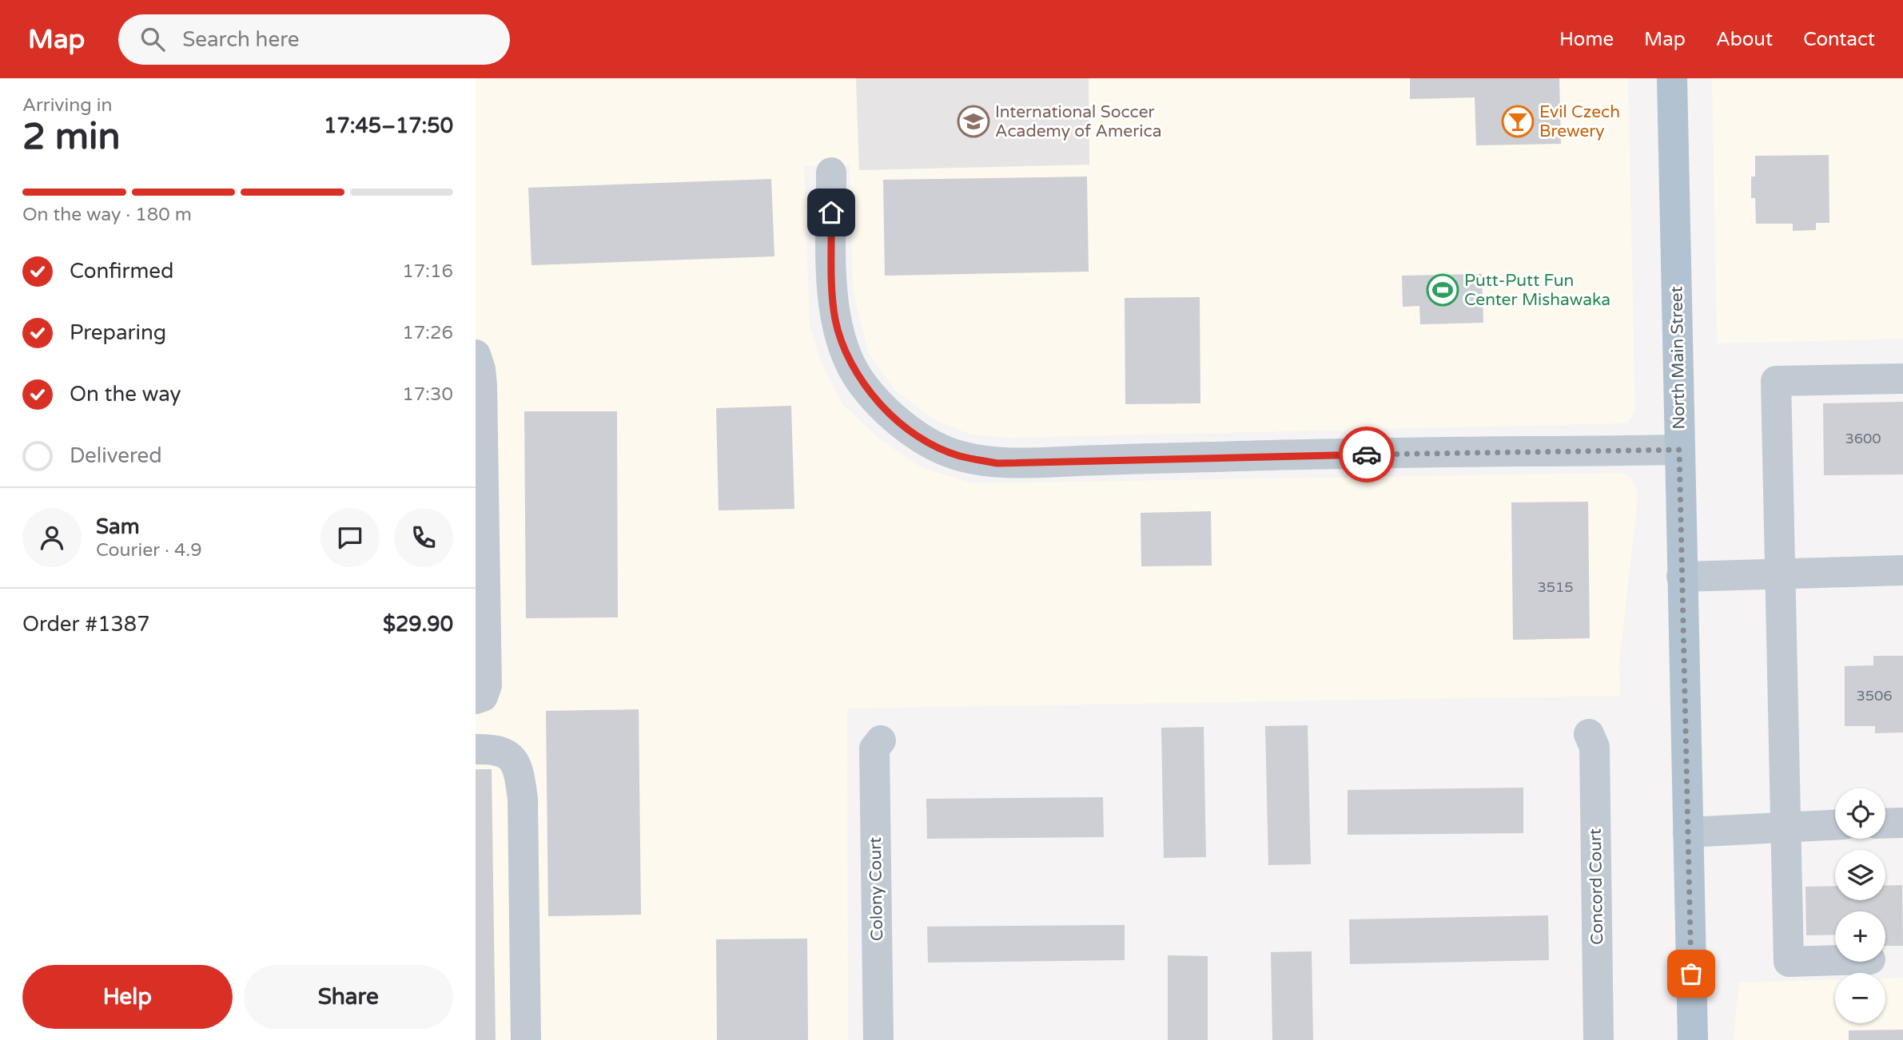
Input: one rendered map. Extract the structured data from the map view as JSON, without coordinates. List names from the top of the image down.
{
  "streets": {
    "main road": ["North Main Street"],
    "street": ["Concord Court", "Colony Court"]
  },
  "places": {
    "school or university": ["International Soccer Academy of America"],
    "bar": ["Evil Czech Brewery"],
    "sports": ["Putt-Putt Fun Center Mishawaka"]
  },
  "house_numbers": ["3600", "3515", "3506"],
  "page": {
    "header": "Map",
    "search": "Search here",
    "nav": [
      "Home",
      "Map",
      "About",
      "Contact"
    ],
    "heading": ["2 min", "Arriving in", "17:45–17:50"],
    "panel": [
      "Sam",
      "Courier · 4.9",
      "Order #1387",
      "$29.90"
    ],
    "bar": "On the way · 180 m",
    "list": [
      ["Confirmed", "17:16"],
      ["Preparing", "17:26"],
      ["On the way", "17:30"],
      "Delivered"
    ],
    "map_buttons": ["+", "−"],
    "buttons": ["Help", "Share"]
  }
}
